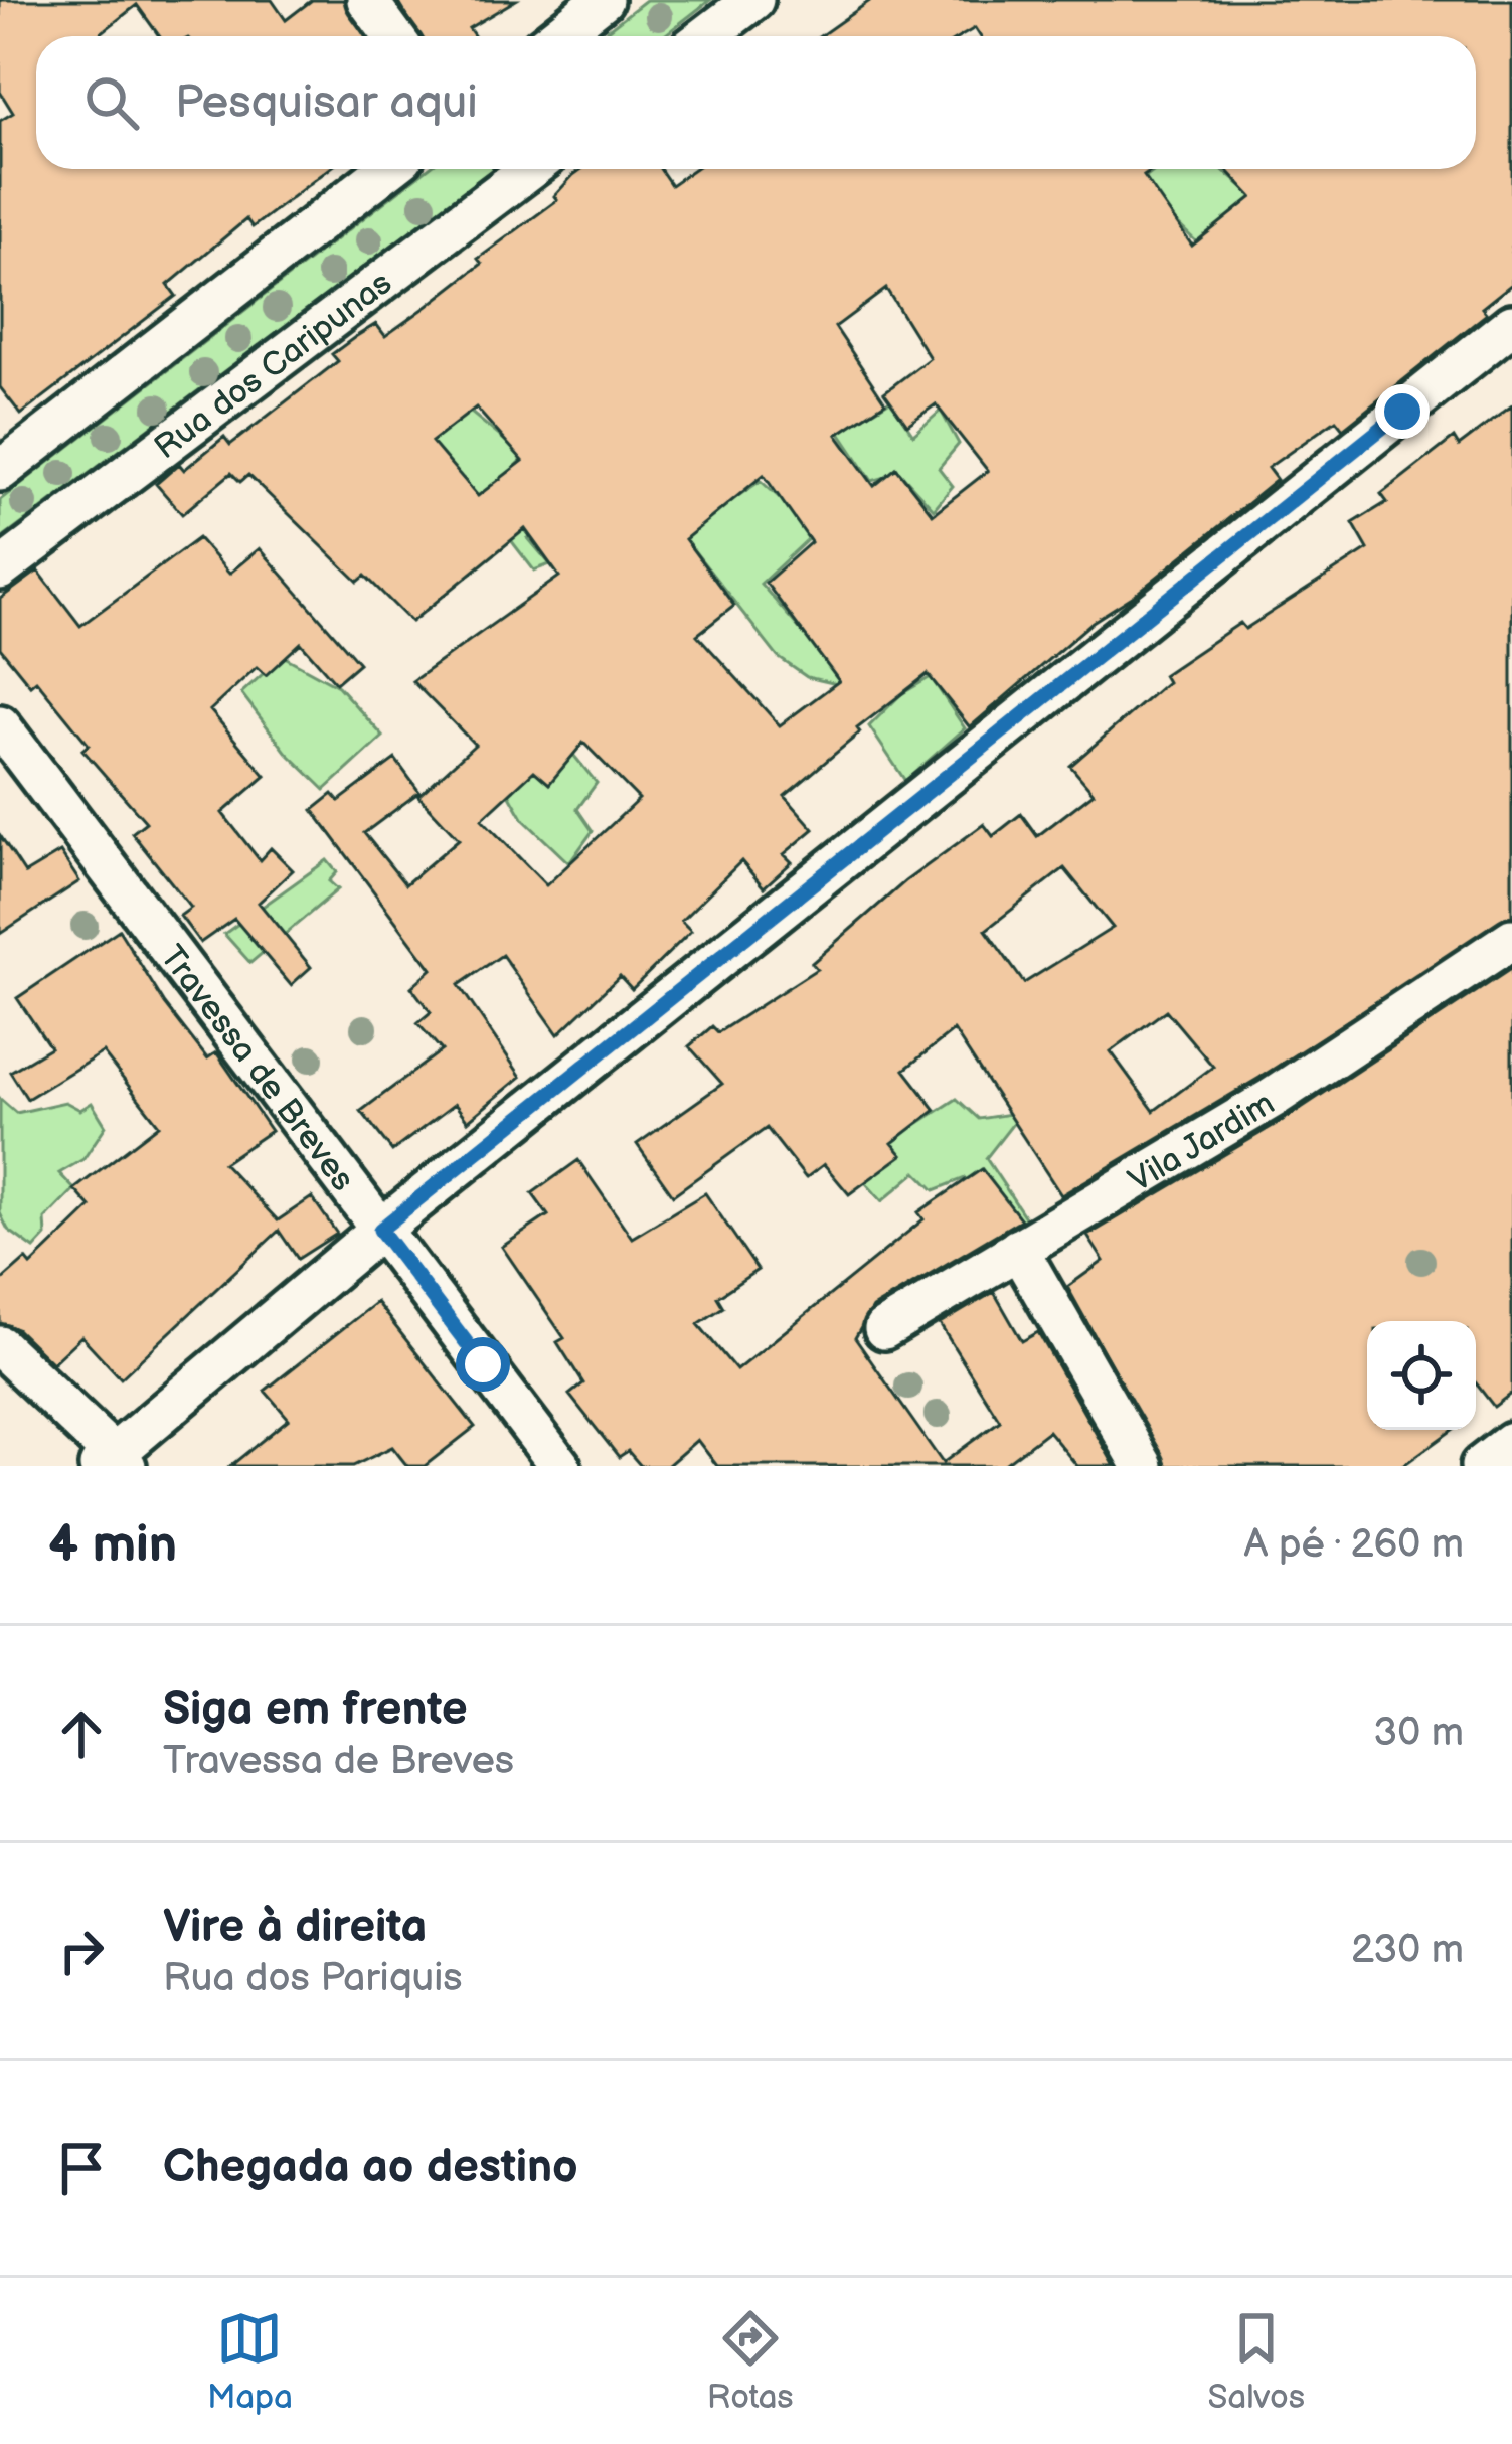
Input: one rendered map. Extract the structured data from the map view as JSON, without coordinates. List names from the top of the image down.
{
  "streets": {
    "street": ["Rua dos Caripunas", "Travessa de Breves", "Vila Jardim"]
  },
  "page": {
    "search": "Pesquisar aqui",
    "heading": ["4 min", "A pé · 260 m"],
    "list": [
      ["Siga em frente", "Travessa de Breves", "30 m"],
      ["Vire à direita", "Rua dos Pariquis", "230 m"],
      "Chegada ao destino"
    ],
    "nav": ["Mapa", "Rotas", "Salvos"]
  }
}
